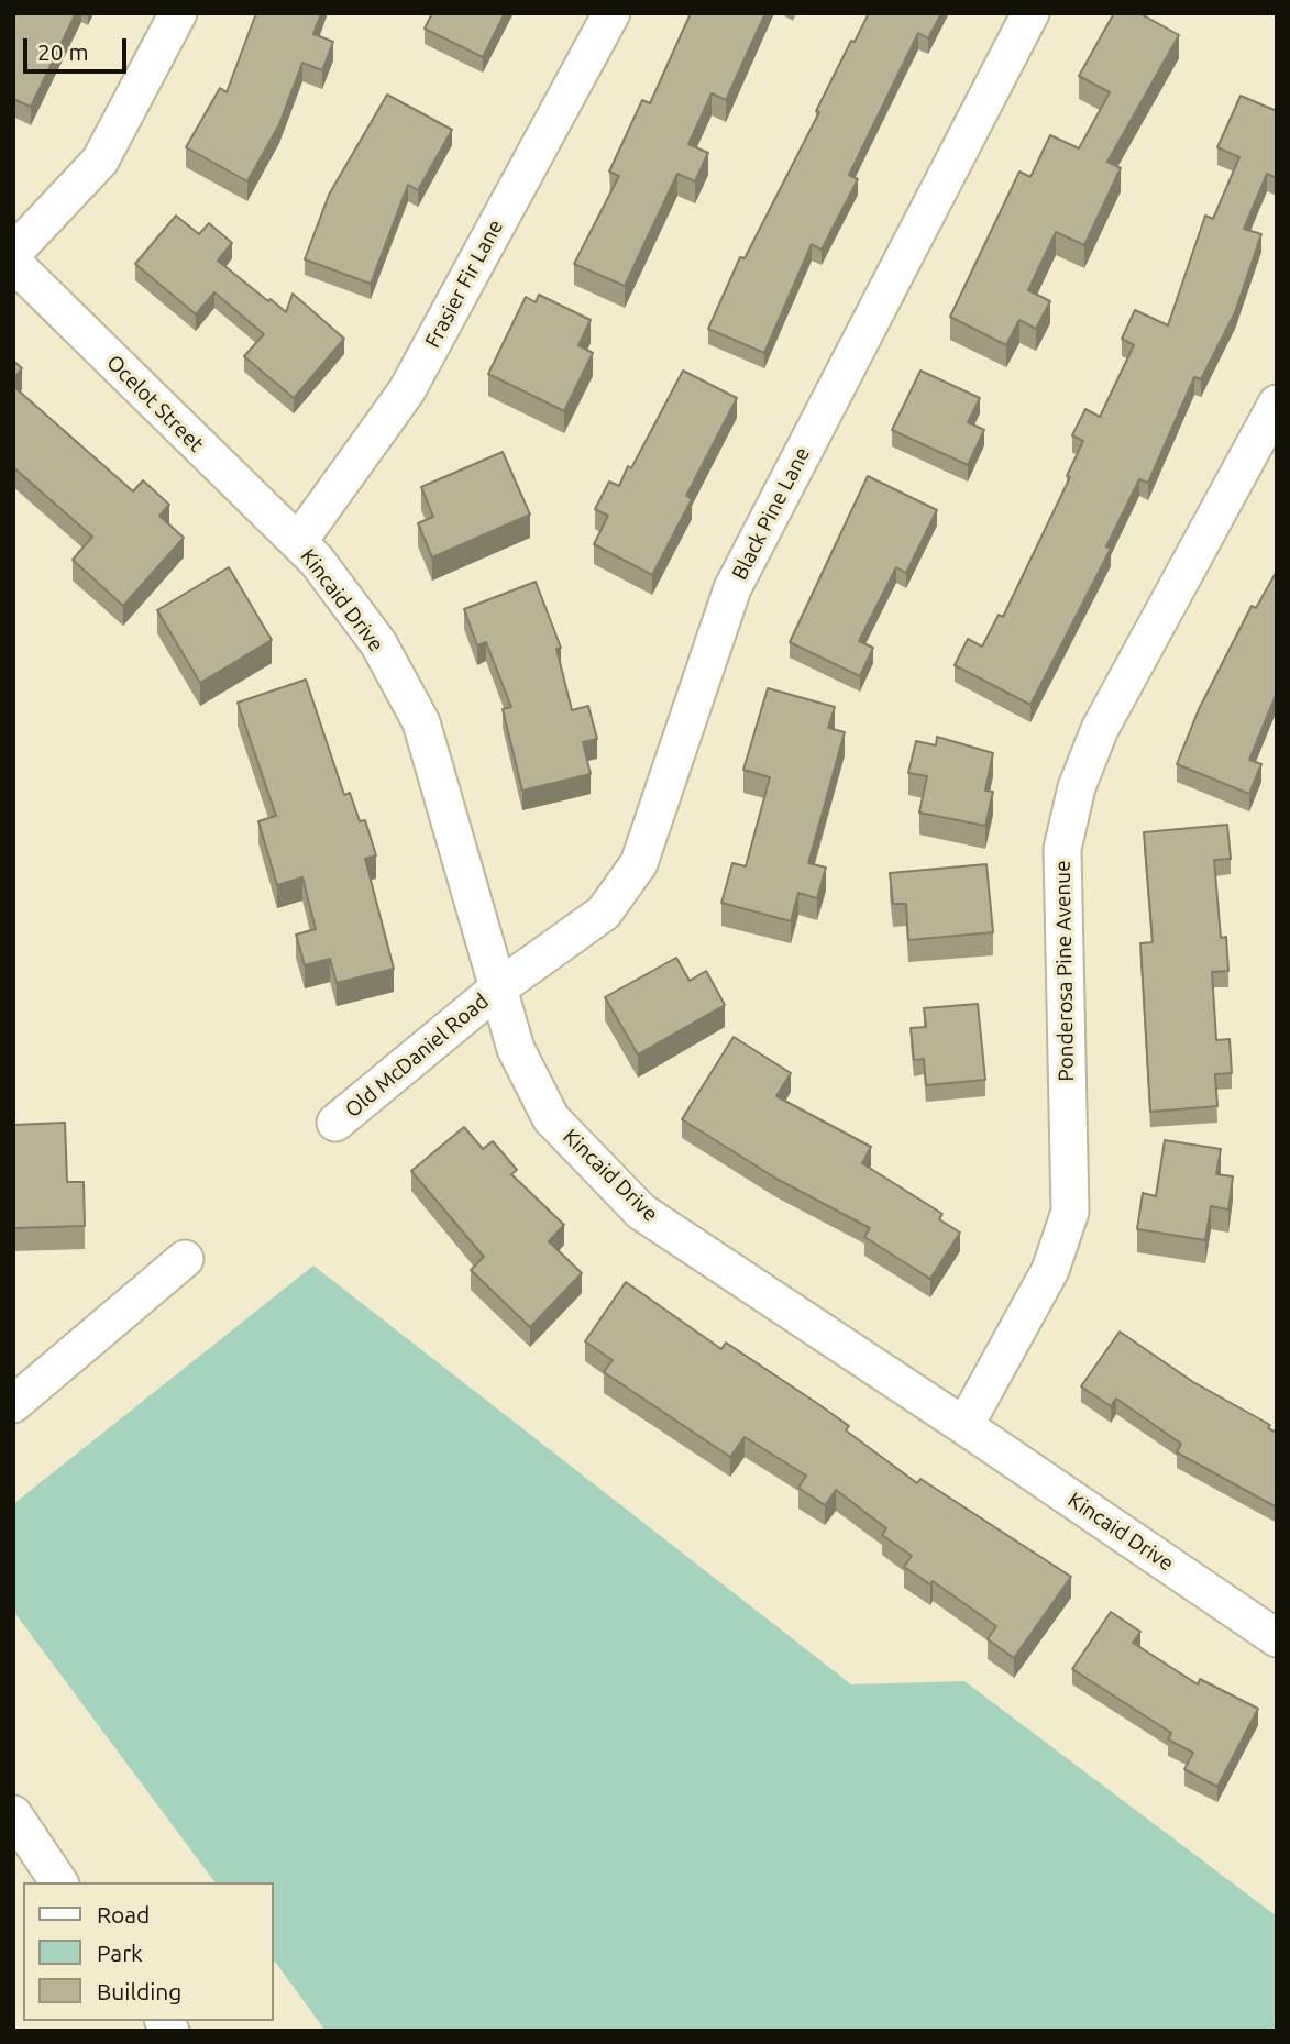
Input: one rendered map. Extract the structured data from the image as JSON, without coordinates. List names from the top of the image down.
{
  "streets": {
    "street": [
      "Frasier Fir Lane",
      "Ocelot Street",
      "Black Pine Lane",
      "Kincaid Drive",
      "Ponderosa Pine Avenue",
      "Old McDaniel Road"
    ]
  },
  "crossings": [
    ["Frasier Fir Lane", "Ocelot Street"],
    ["Frasier Fir Lane", "Kincaid Drive"],
    ["Ocelot Street", "Kincaid Drive"],
    ["Black Pine Lane", "Kincaid Drive"],
    ["Black Pine Lane", "Old McDaniel Road"],
    ["Kincaid Drive", "Ponderosa Pine Avenue"],
    ["Kincaid Drive", "Old McDaniel Road"]
  ],
  "legend": ["Road", "Park", "Building"],
  "scale_bar": "20 m"
}
